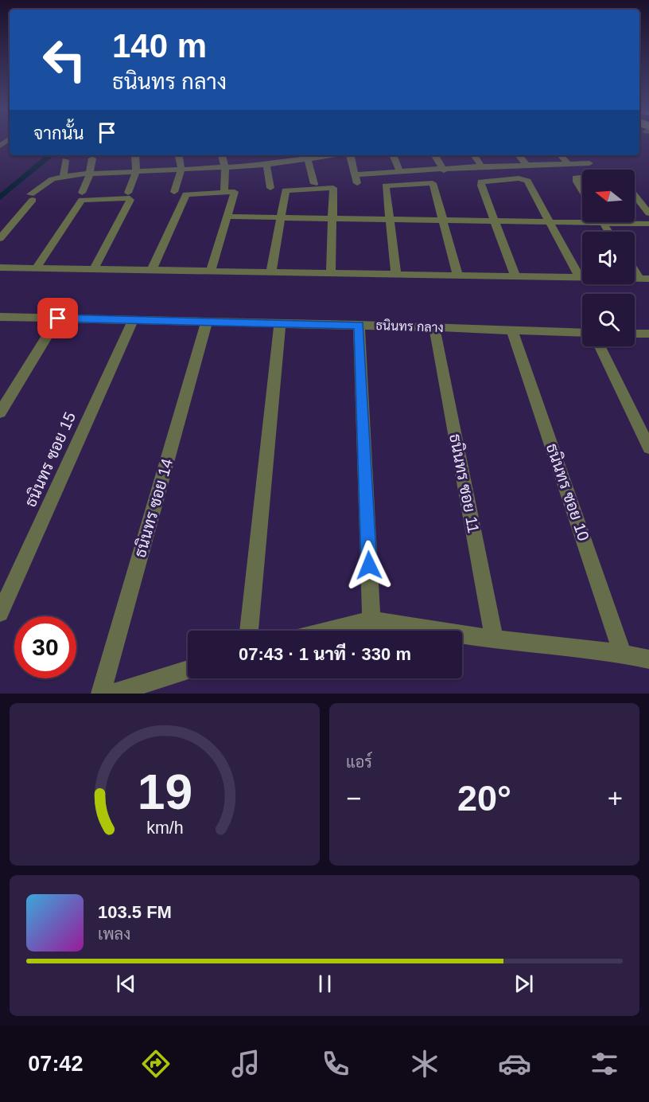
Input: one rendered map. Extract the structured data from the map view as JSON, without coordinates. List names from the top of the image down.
{
  "streets": {
    "street": [
      "ธนินทร กลาง",
      "ธนินทร ซอย 15",
      "ธนินทร ซอย 11",
      "ธนินทร ซอย 10",
      "ธนินทร ซอย 14"
    ]
  },
  "crossings": [
    ["ธนินทร กลาง", "ธนินทร ซอย 15"],
    ["ธนินทร กลาง", "ธนินทร ซอย 11"],
    ["ธนินทร กลาง", "ธนินทร ซอย 10"],
    ["ธนินทร กลาง", "ธนินทร ซอย 14"]
  ],
  "north": "left",
  "page": {
    "turn": ["140 m", "ธนินทร กลาง"],
    "then": "จากนั้น",
    "limit": "30",
    "trip": "07:43 · 1 นาที · 330 m",
    "tile": "แอร์",
    "heat": ["−", "20°", "+"],
    "song": ["103.5 FM", "เพลง"],
    "tabs": "07:42",
    "gauge": ["19", "km/h"]
  }
}
